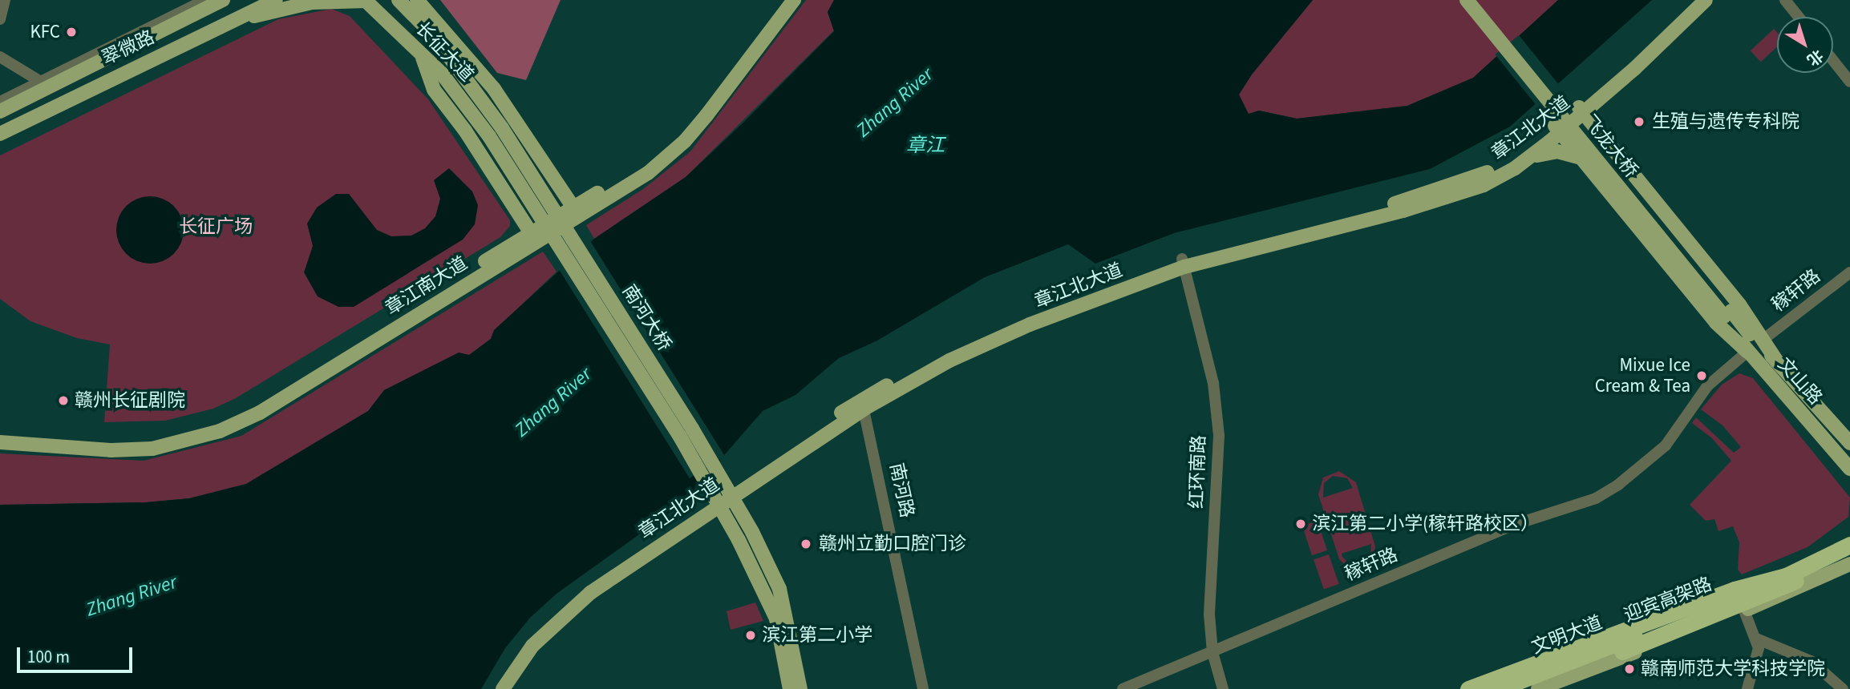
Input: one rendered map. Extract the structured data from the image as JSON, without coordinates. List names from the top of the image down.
{
  "streets": {
    "highway": ["迎宾高架路"],
    "main road": [
      "翠微路",
      "长征大道",
      "章江北大道",
      "飞龙大桥",
      "章江南大道",
      "南河大桥",
      "文山路",
      "文明大道"
    ],
    "street": ["稼轩路", "红环南路", "南河路"]
  },
  "crossings": [
    ["长征大道", "南河大桥"],
    ["章江北大道", "红环南路"],
    ["章江北大道", "南河路"],
    ["飞龙大桥", "文山路"],
    ["稼轩路", "文山路"],
    ["稼轩路", "红环南路"]
  ],
  "water": ["Zhang River", "章江"],
  "parks": ["长征广场"],
  "places": [
    "KFC",
    "生殖与遗传专科院",
    "Mixue Ice Cream & Tea",
    "赣州长征剧院",
    "滨江第二小学(稼轩路校区）",
    "赣州立勤口腔门诊",
    "滨江第二小学",
    "赣南师范大学科技学院"
  ],
  "scale_bar": "100 m",
  "north": "bottom right"
}
